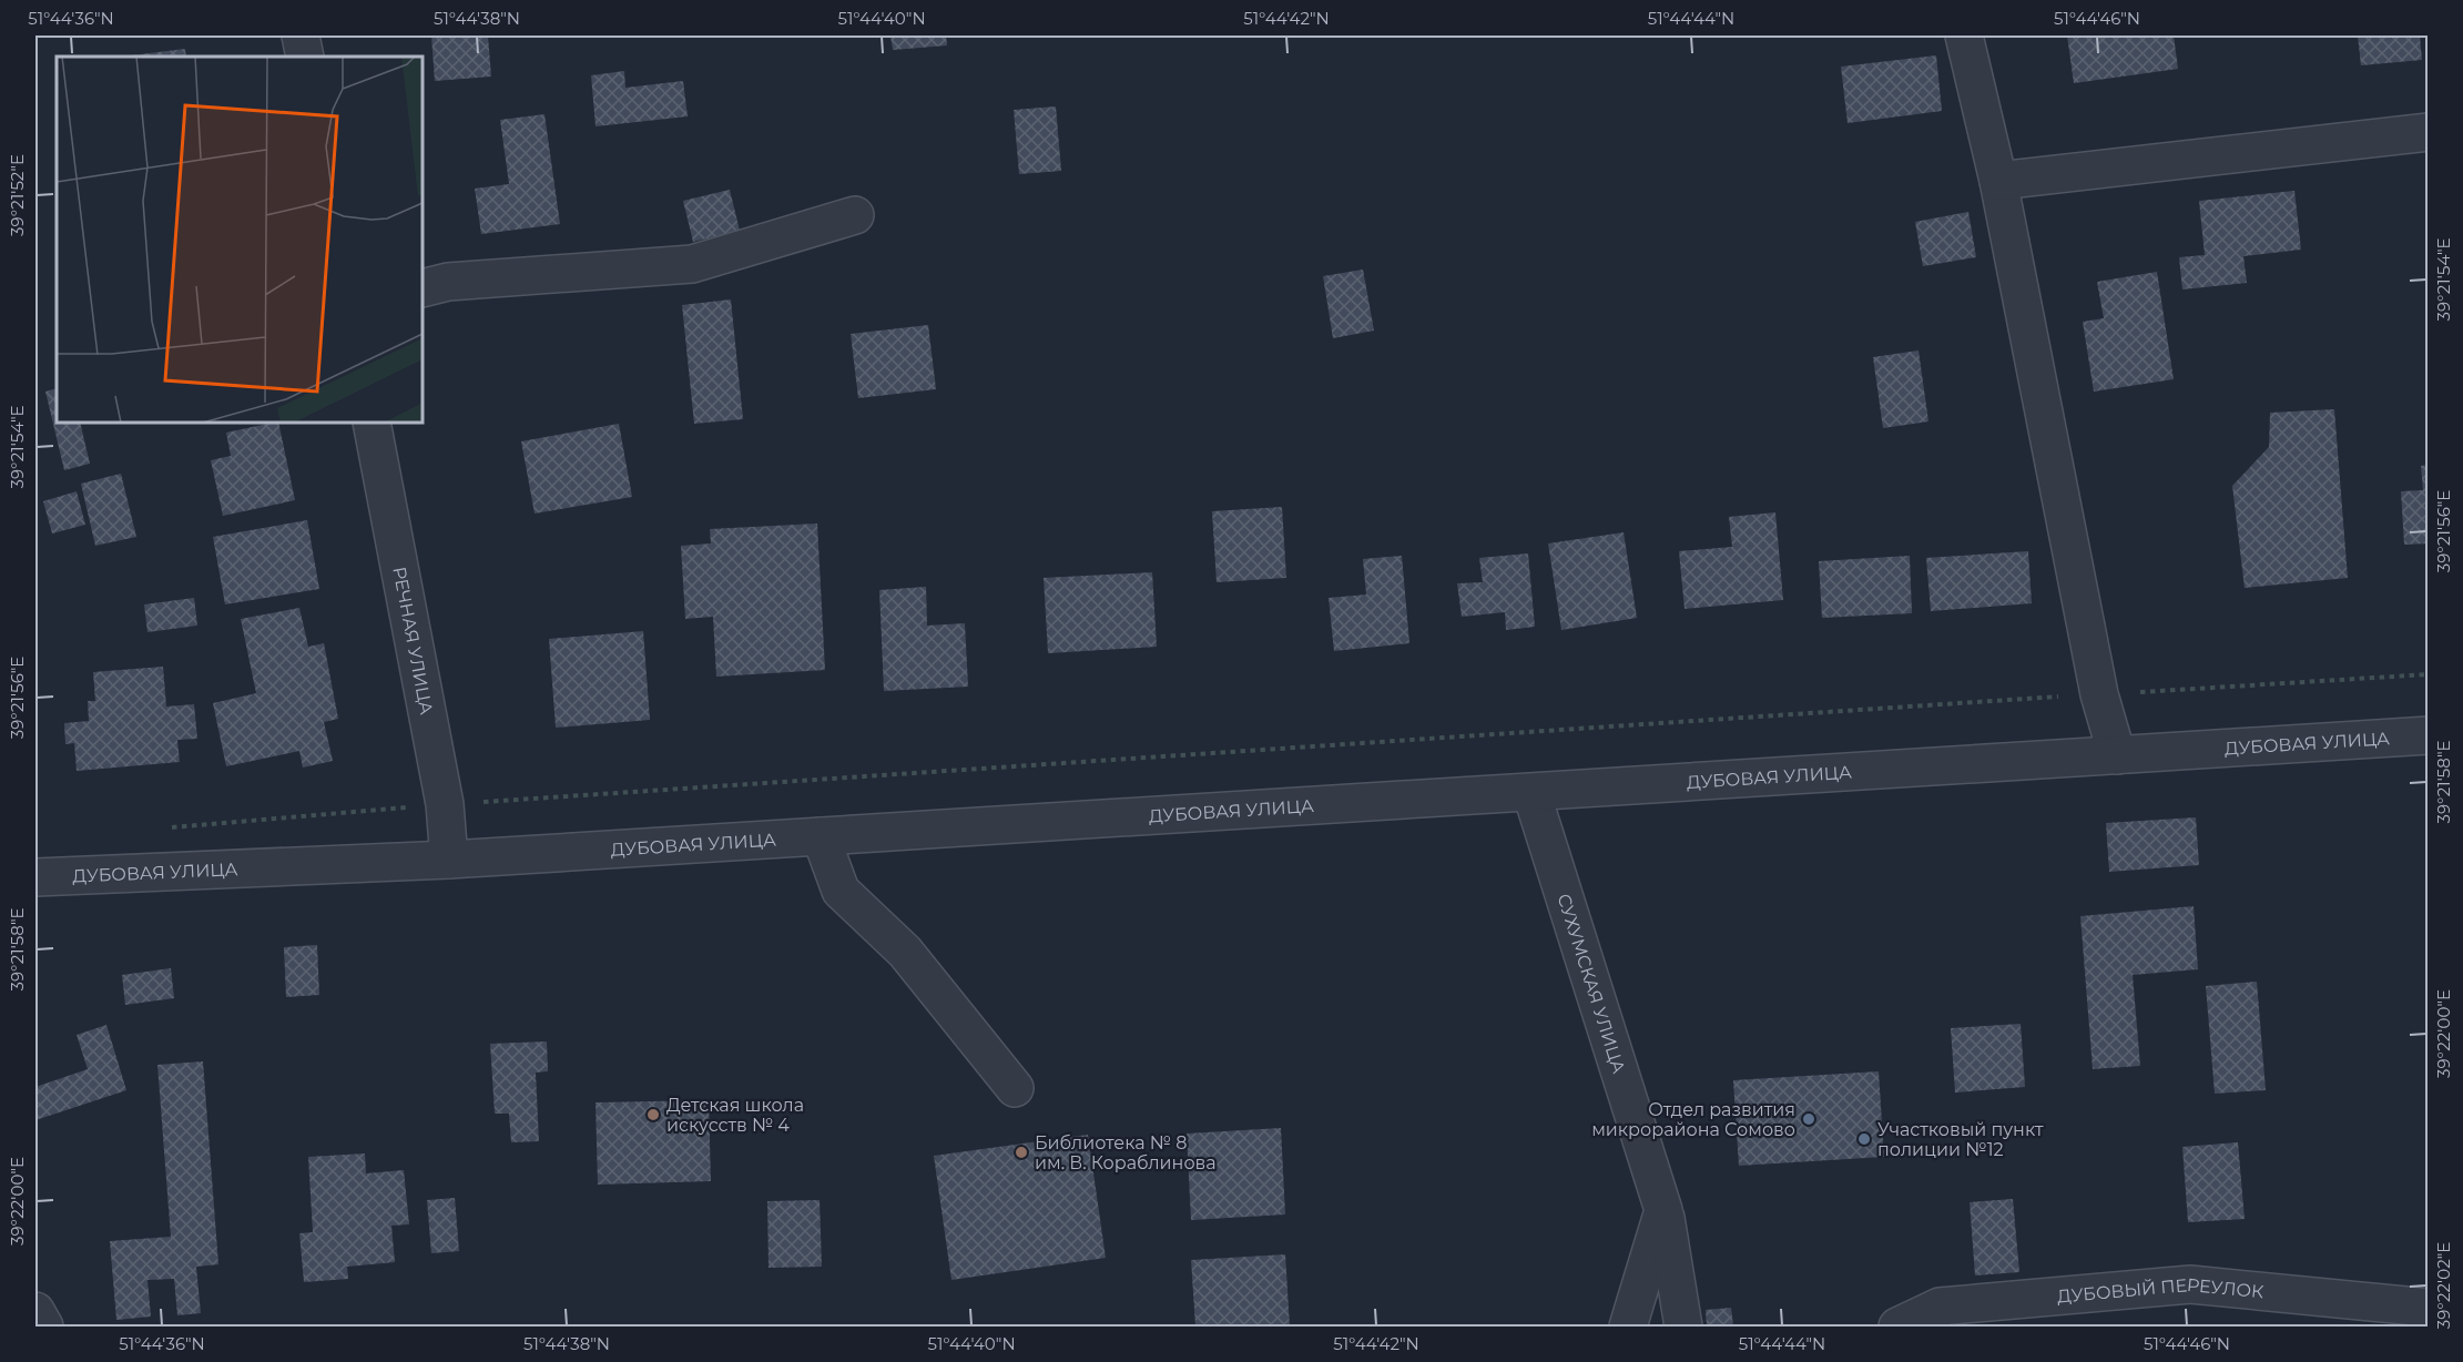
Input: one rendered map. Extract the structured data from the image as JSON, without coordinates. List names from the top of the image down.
{
  "streets": {
    "street": [
      "РЕЧНАЯ УЛИЦА",
      "ДУБОВАЯ УЛИЦА",
      "СУХУМСКАЯ УЛИЦА",
      "ДУБОВЫЙ ПЕРЕУЛОК"
    ]
  },
  "crossings": [
    ["РЕЧНАЯ УЛИЦА", "ДУБОВАЯ УЛИЦА"],
    ["ДУБОВАЯ УЛИЦА", "СУХУМСКАЯ УЛИЦА"]
  ],
  "places": [
    "Детская школа искусств № 4",
    "Отдел развития микрорайона Сомово",
    "Участковый пункт полиции №12",
    "Библиотека № 8 им. В. Кораблинова"
  ],
  "coordinates": [
    "51°44'36\"N",
    "51°44'38\"N",
    "51°44'40\"N",
    "51°44'42\"N",
    "51°44'44\"N",
    "51°44'46\"N",
    "39°21'52\"E",
    "39°21'54\"E",
    "39°21'56\"E",
    "39°21'58\"E",
    "39°22'00\"E",
    "39°22'02\"E"
  ]
}
